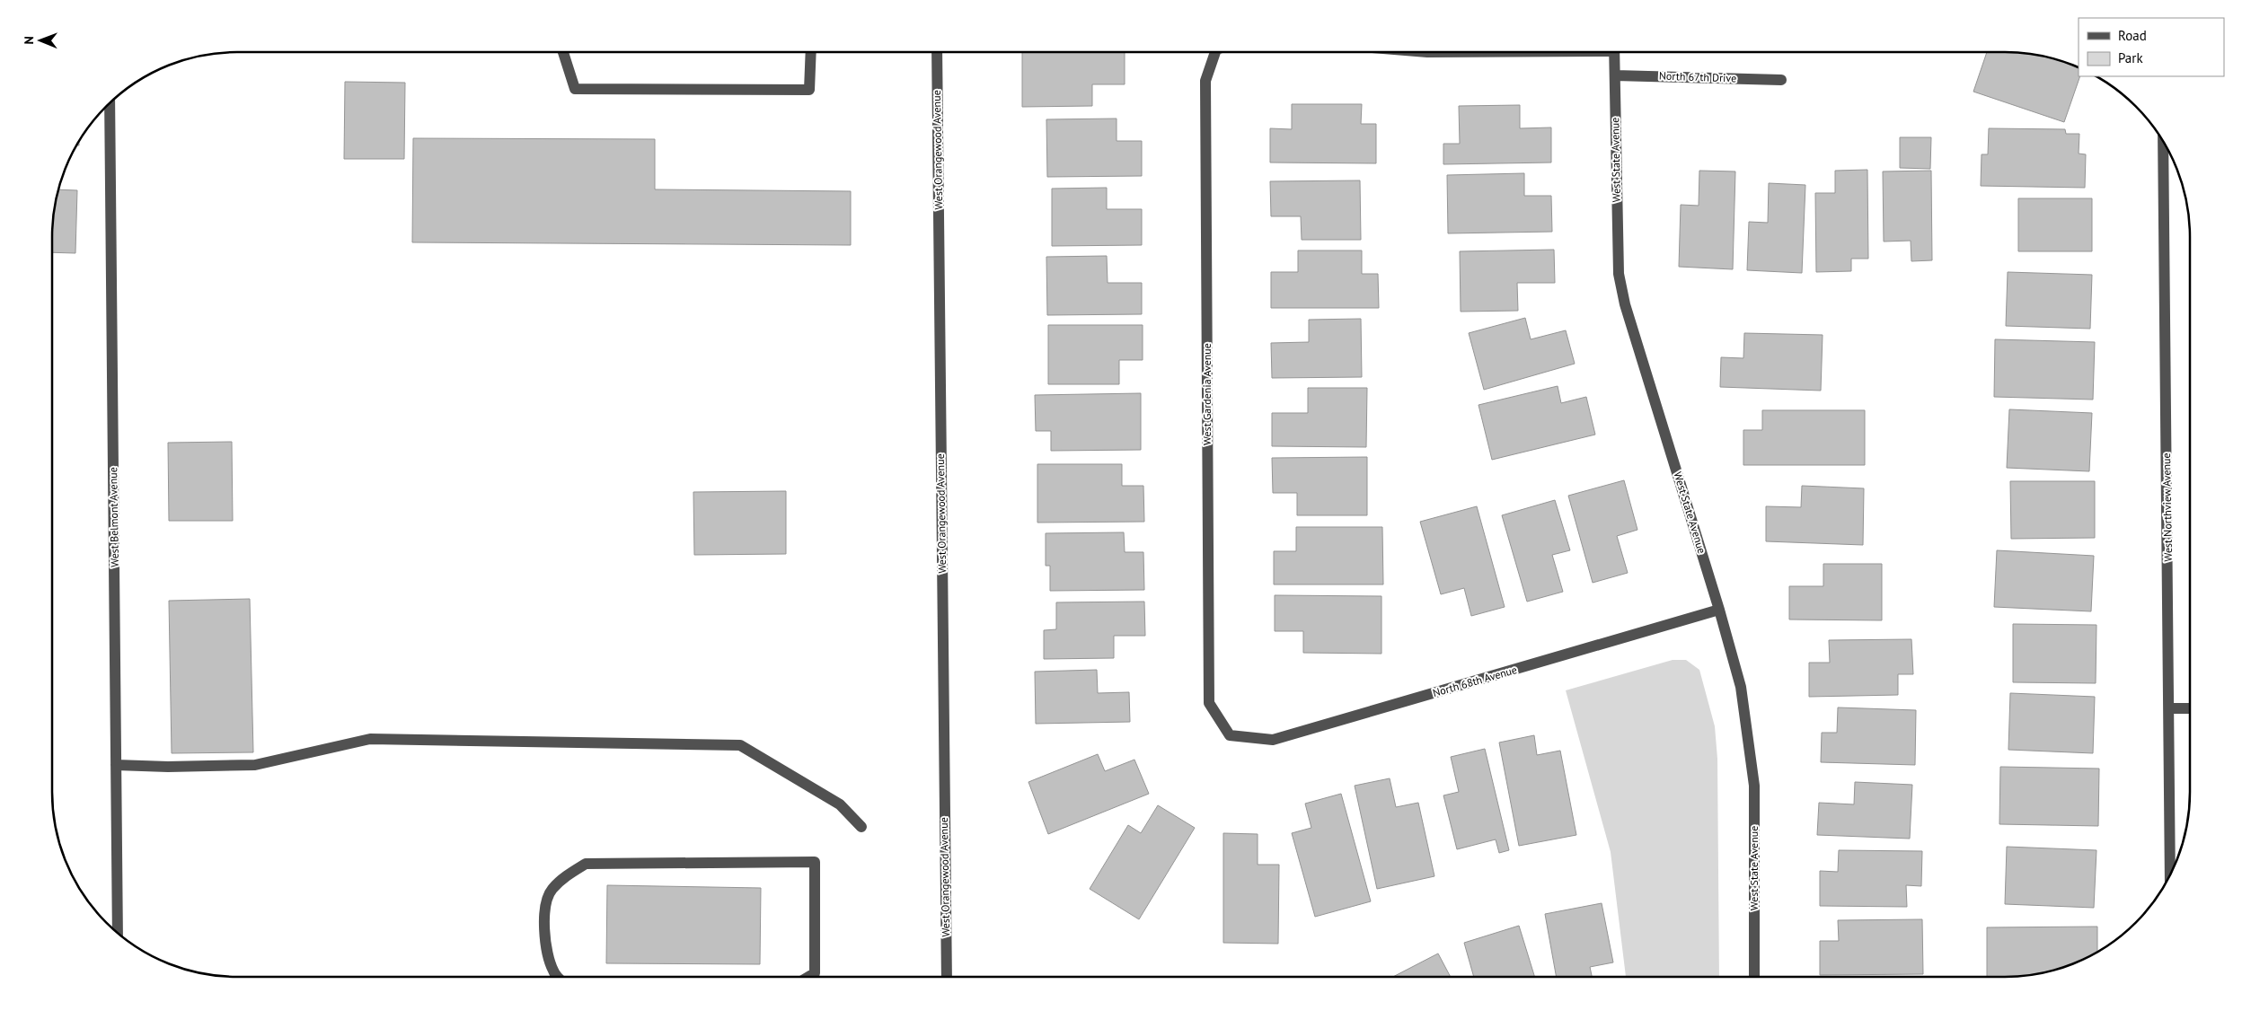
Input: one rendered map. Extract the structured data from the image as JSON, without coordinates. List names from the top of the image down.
{
  "streets": {
    "street": [
      "North 67th Drive",
      "West Orangewood Avenue",
      "West State Avenue",
      "West Gardenia Avenue",
      "West Northview Avenue",
      "West Belmont Avenue",
      "North 68th Avenue"
    ]
  },
  "crossings": [
    ["North 67th Drive", "West State Avenue"],
    ["West State Avenue", "North 68th Avenue"],
    ["West Gardenia Avenue", "North 68th Avenue"]
  ],
  "legend": ["Road", "Park"],
  "north": "left"
}
